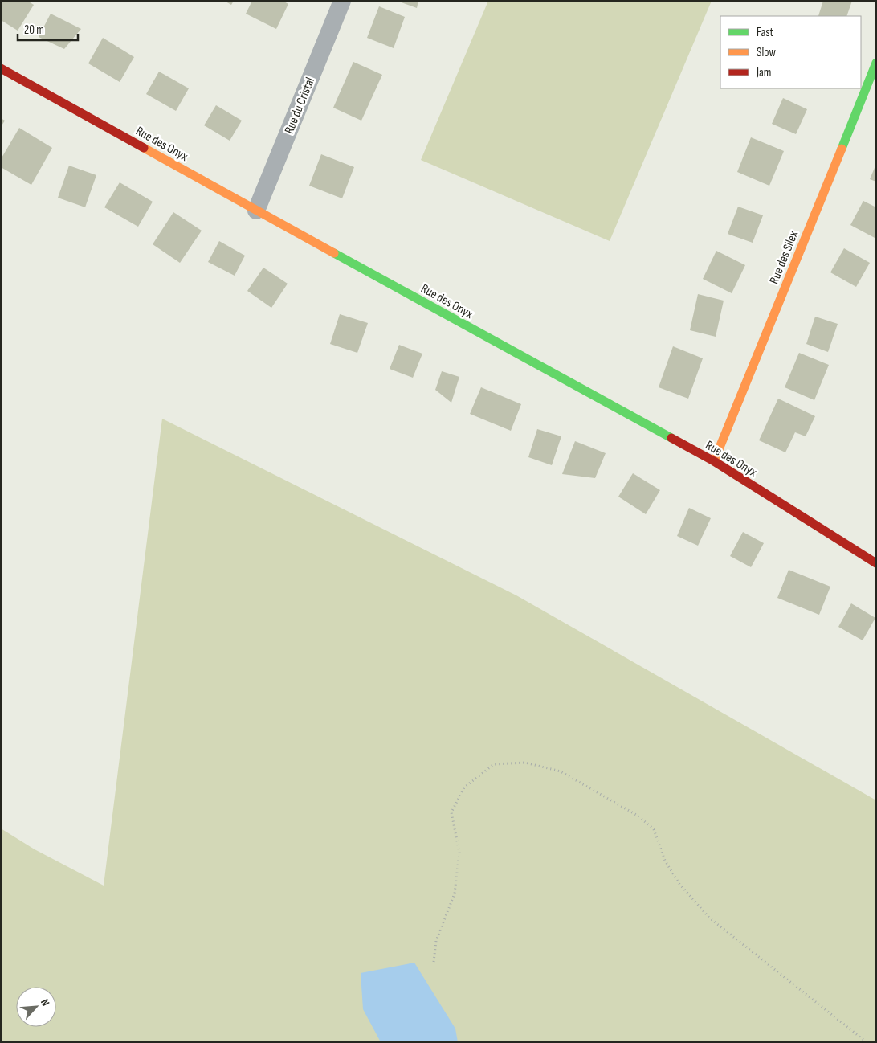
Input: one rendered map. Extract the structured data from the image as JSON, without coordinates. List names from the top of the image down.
{
  "streets": {
    "street": ["Rue du Cristal", "Rue des Onyx", "Rue des Silex"]
  },
  "crossings": [
    ["Rue du Cristal", "Rue des Onyx"],
    ["Rue des Onyx", "Rue des Silex"]
  ],
  "legend": ["Fast", "Slow", "Jam"],
  "scale_bar": "20 m",
  "north": "top right"
}
